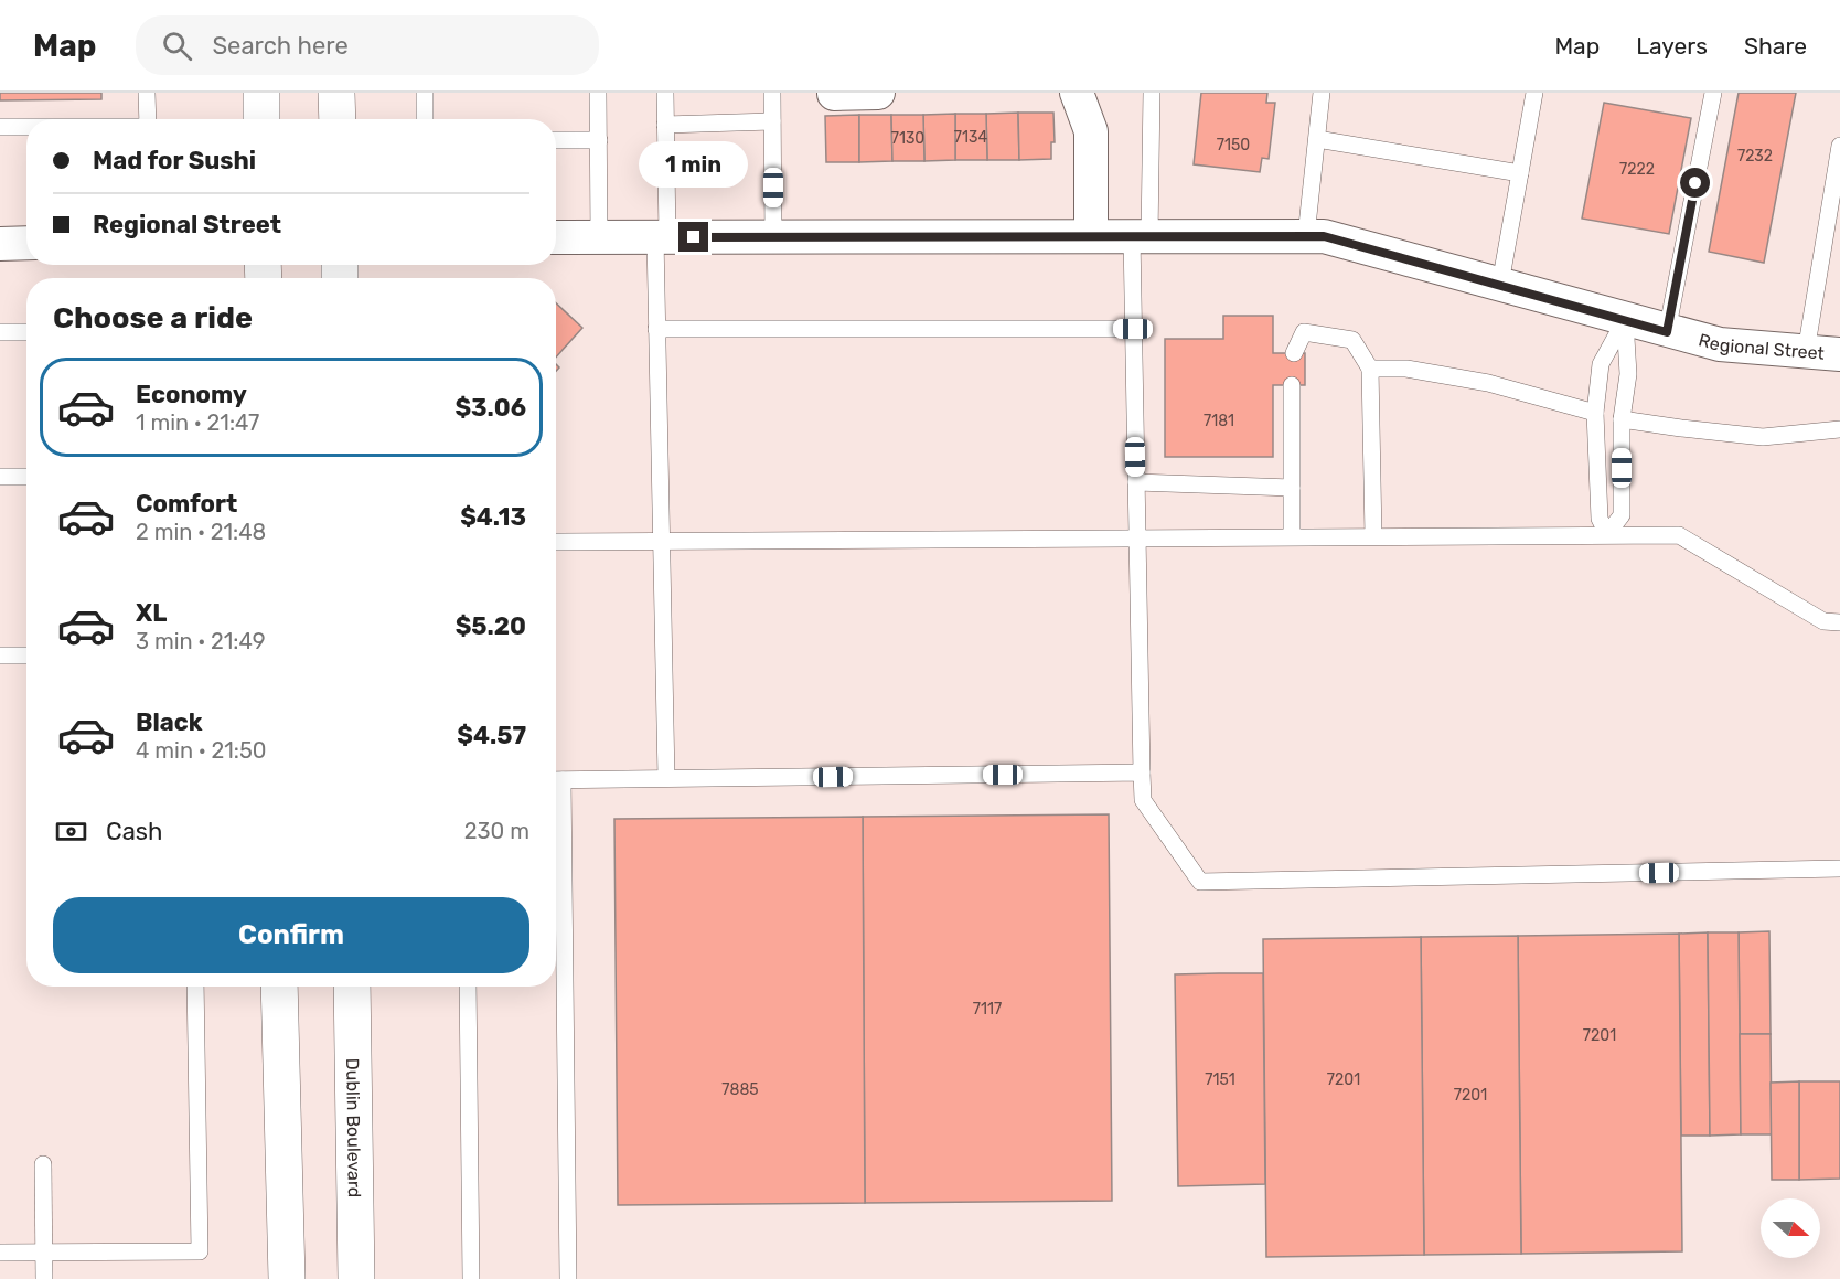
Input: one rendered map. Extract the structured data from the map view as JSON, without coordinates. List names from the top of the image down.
{
  "streets": {
    "main road": ["Dublin Boulevard"],
    "street": ["Regional Street"]
  },
  "house_numbers": [
    "7134",
    "7130",
    "7150",
    "7232",
    "7222",
    "7181",
    "7117",
    "7201",
    "7151",
    "7201",
    "7885",
    "7201"
  ],
  "north": "right",
  "page": {
    "header": "Map",
    "search": "Search here",
    "nav": ["Map", "Layers", "Share"],
    "banner": ["Mad for Sushi", "Regional Street"],
    "bubble": "1 min",
    "heading": "Choose a ride",
    "list": [
      {
        "name": "Economy",
        "note": "1 min · 21:47",
        "value": "$3.06"
      },
      {
        "name": "Comfort",
        "note": "2 min · 21:48",
        "value": "$4.13"
      },
      {
        "name": "XL",
        "note": "3 min · 21:49",
        "value": "$5.20"
      },
      {
        "name": "Black",
        "note": "4 min · 21:50",
        "value": "$4.57"
      }
    ],
    "pay": ["Cash", "230 m"],
    "buttons": "Confirm"
  }
}
